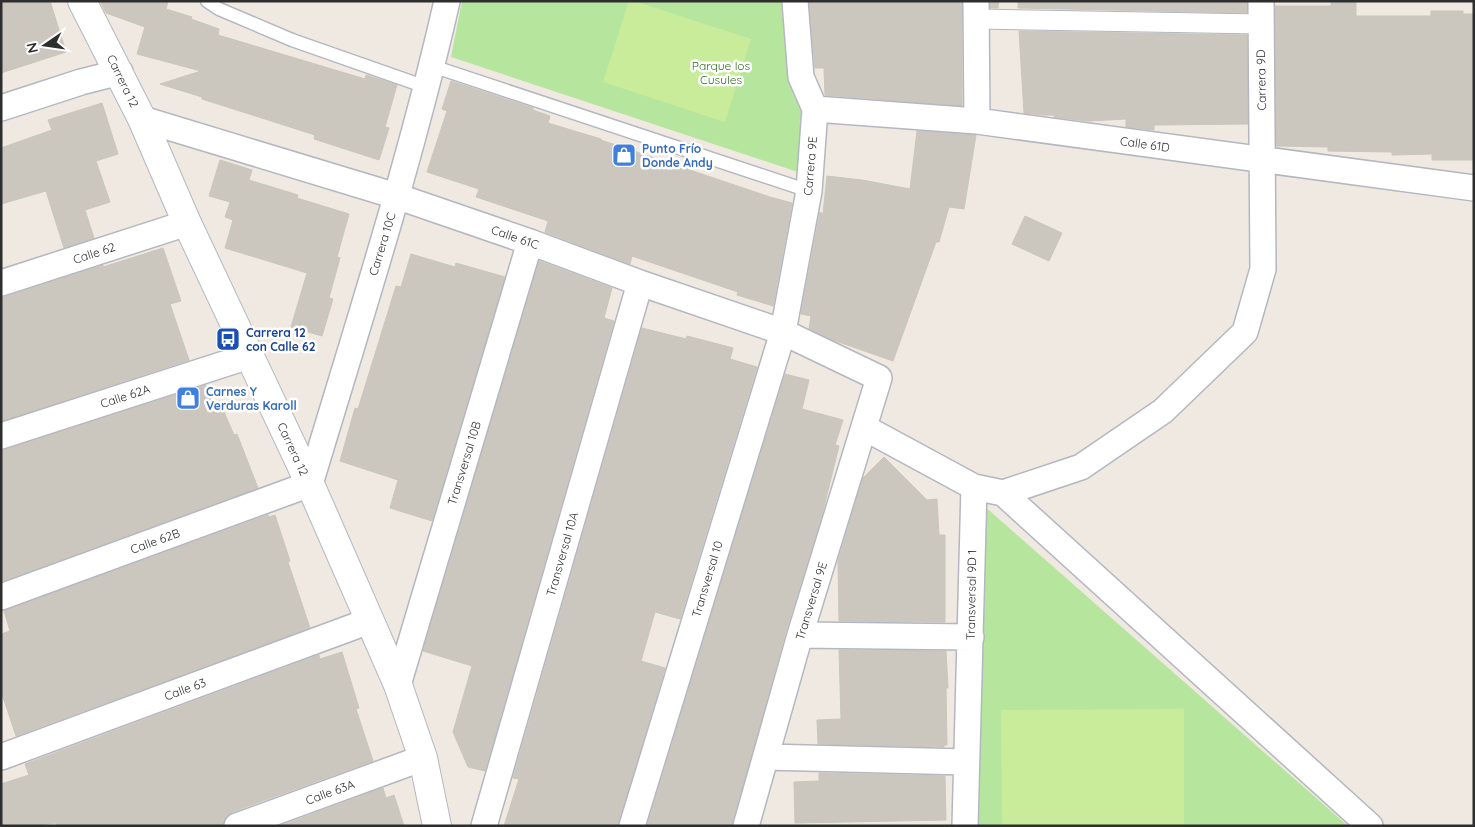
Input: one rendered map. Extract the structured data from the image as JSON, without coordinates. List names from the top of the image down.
{
  "streets": {
    "main road": ["Carrera 12"],
    "street": [
      "Carrera 9D",
      "Calle 61D",
      "Carrera 9E",
      "Calle 61C",
      "Carrera 10C",
      "Calle 62",
      "Calle 62A",
      "Transversal 10B",
      "Calle 62B",
      "Transversal 10A",
      "Transversal 10",
      "Transversal 9D 1",
      "Transversal 9E",
      "Calle 63",
      "Calle 63A"
    ]
  },
  "crossings": [
    ["Carrera 9D", "Calle 61D"],
    ["Carrera 12", "Calle 61C"],
    ["Carrera 12", "Carrera 10C"],
    ["Carrera 12", "Calle 62"],
    ["Carrera 12", "Calle 62A"],
    ["Carrera 12", "Transversal 10B"],
    ["Carrera 12", "Calle 62B"],
    ["Carrera 12", "Calle 63"],
    ["Carrera 12", "Calle 63A"],
    ["Calle 61D", "Carrera 9E"],
    ["Carrera 9E", "Calle 61C"],
    ["Carrera 9E", "Transversal 10"],
    ["Calle 61C", "Carrera 10C"],
    ["Calle 61C", "Transversal 10B"],
    ["Calle 61C", "Transversal 10A"],
    ["Calle 61C", "Transversal 10"],
    ["Calle 61C", "Transversal 9E"],
    ["Carrera 10C", "Calle 62B"]
  ],
  "parks": ["Parque los Cusules"],
  "places": {
    "shop": ["Punto Frío Donde Andy", "Carnes Y Verduras Karoll"],
    "bus stop": ["Carrera 12 con Calle 62"]
  },
  "north": "left"
}
